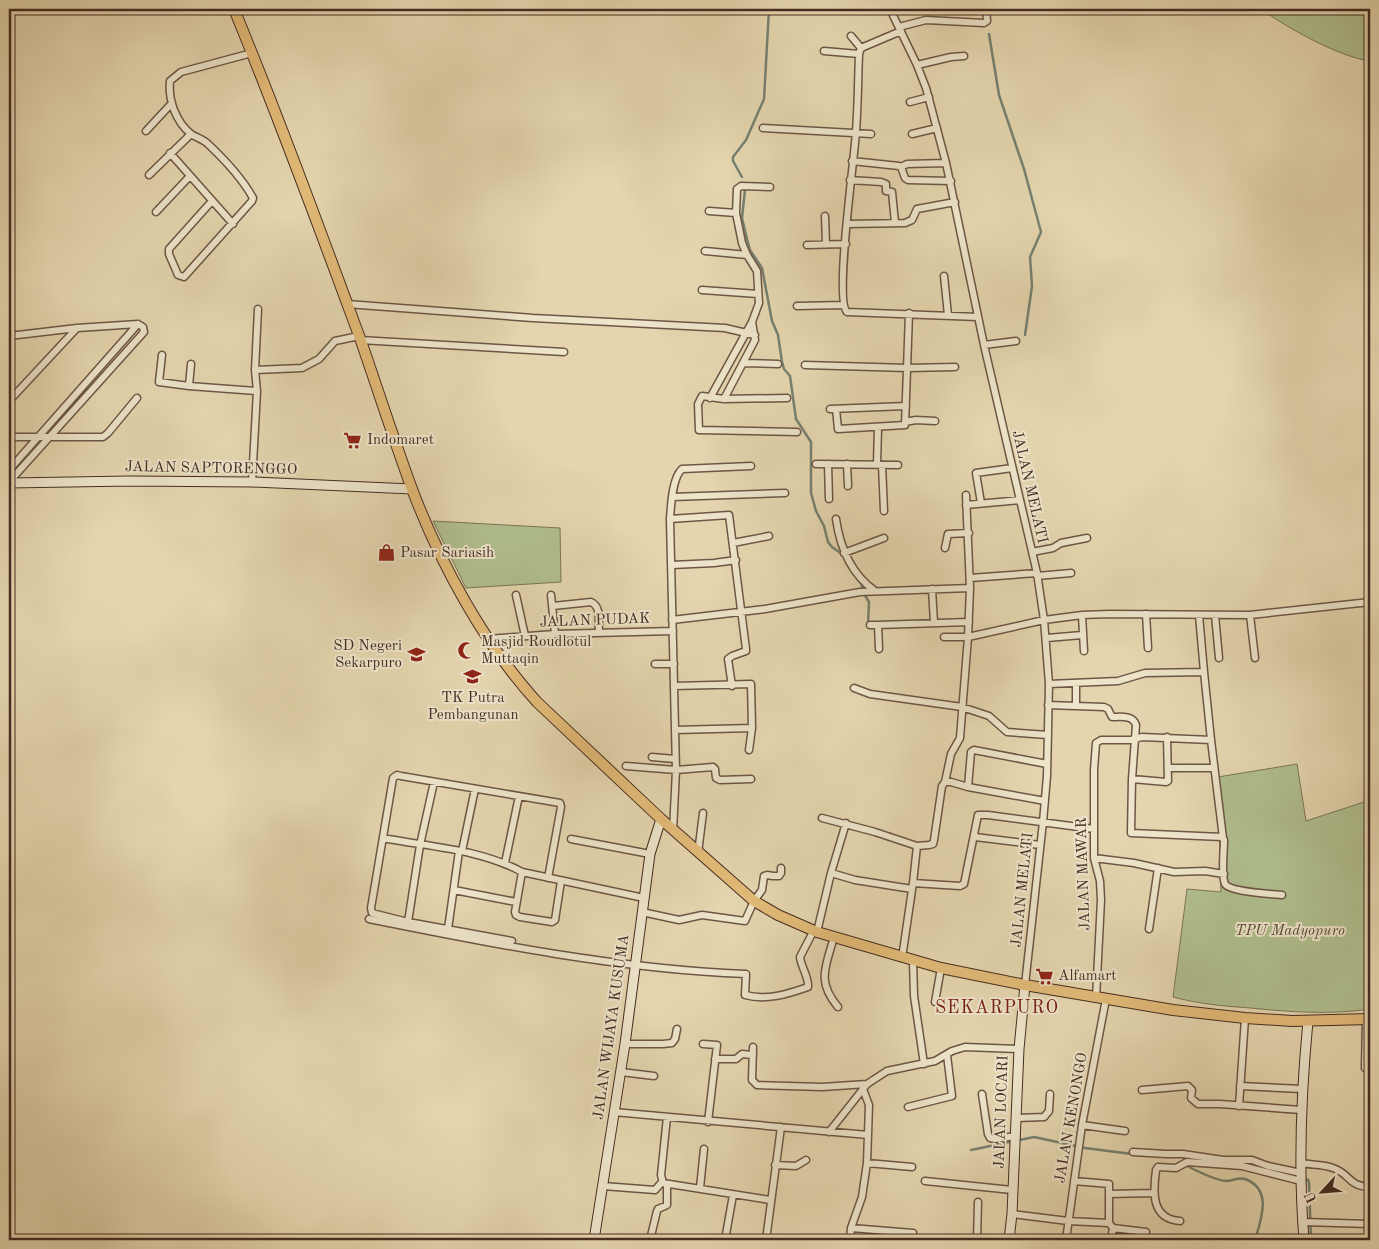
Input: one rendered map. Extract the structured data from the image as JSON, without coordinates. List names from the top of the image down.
{
  "streets": {
    "street": [
      "JALAN SAPTORENGGO",
      "JALAN MELATI",
      "JALAN PUDAK",
      "JALAN MAWAR",
      "JALAN WIJAYA KUSUMA",
      "JALAN LOCARI",
      "JALAN KENONGO"
    ]
  },
  "crossings": [
    ["JALAN MELATI", "JALAN LOCARI"],
    ["JALAN MAWAR", "JALAN KENONGO"]
  ],
  "districts": ["SEKARPURO"],
  "parks": ["TPU Madyopuro"],
  "places": {
    "supermarket": ["Indomaret", "Alfamart"],
    "shop": ["Pasar Sariasih"],
    "mosque": ["Masjid Roudlotul Muttaqin"],
    "school or university": ["SD Negeri Sekarpuro", "TK Putra Pembangunan"]
  },
  "north": "bottom left"
}
